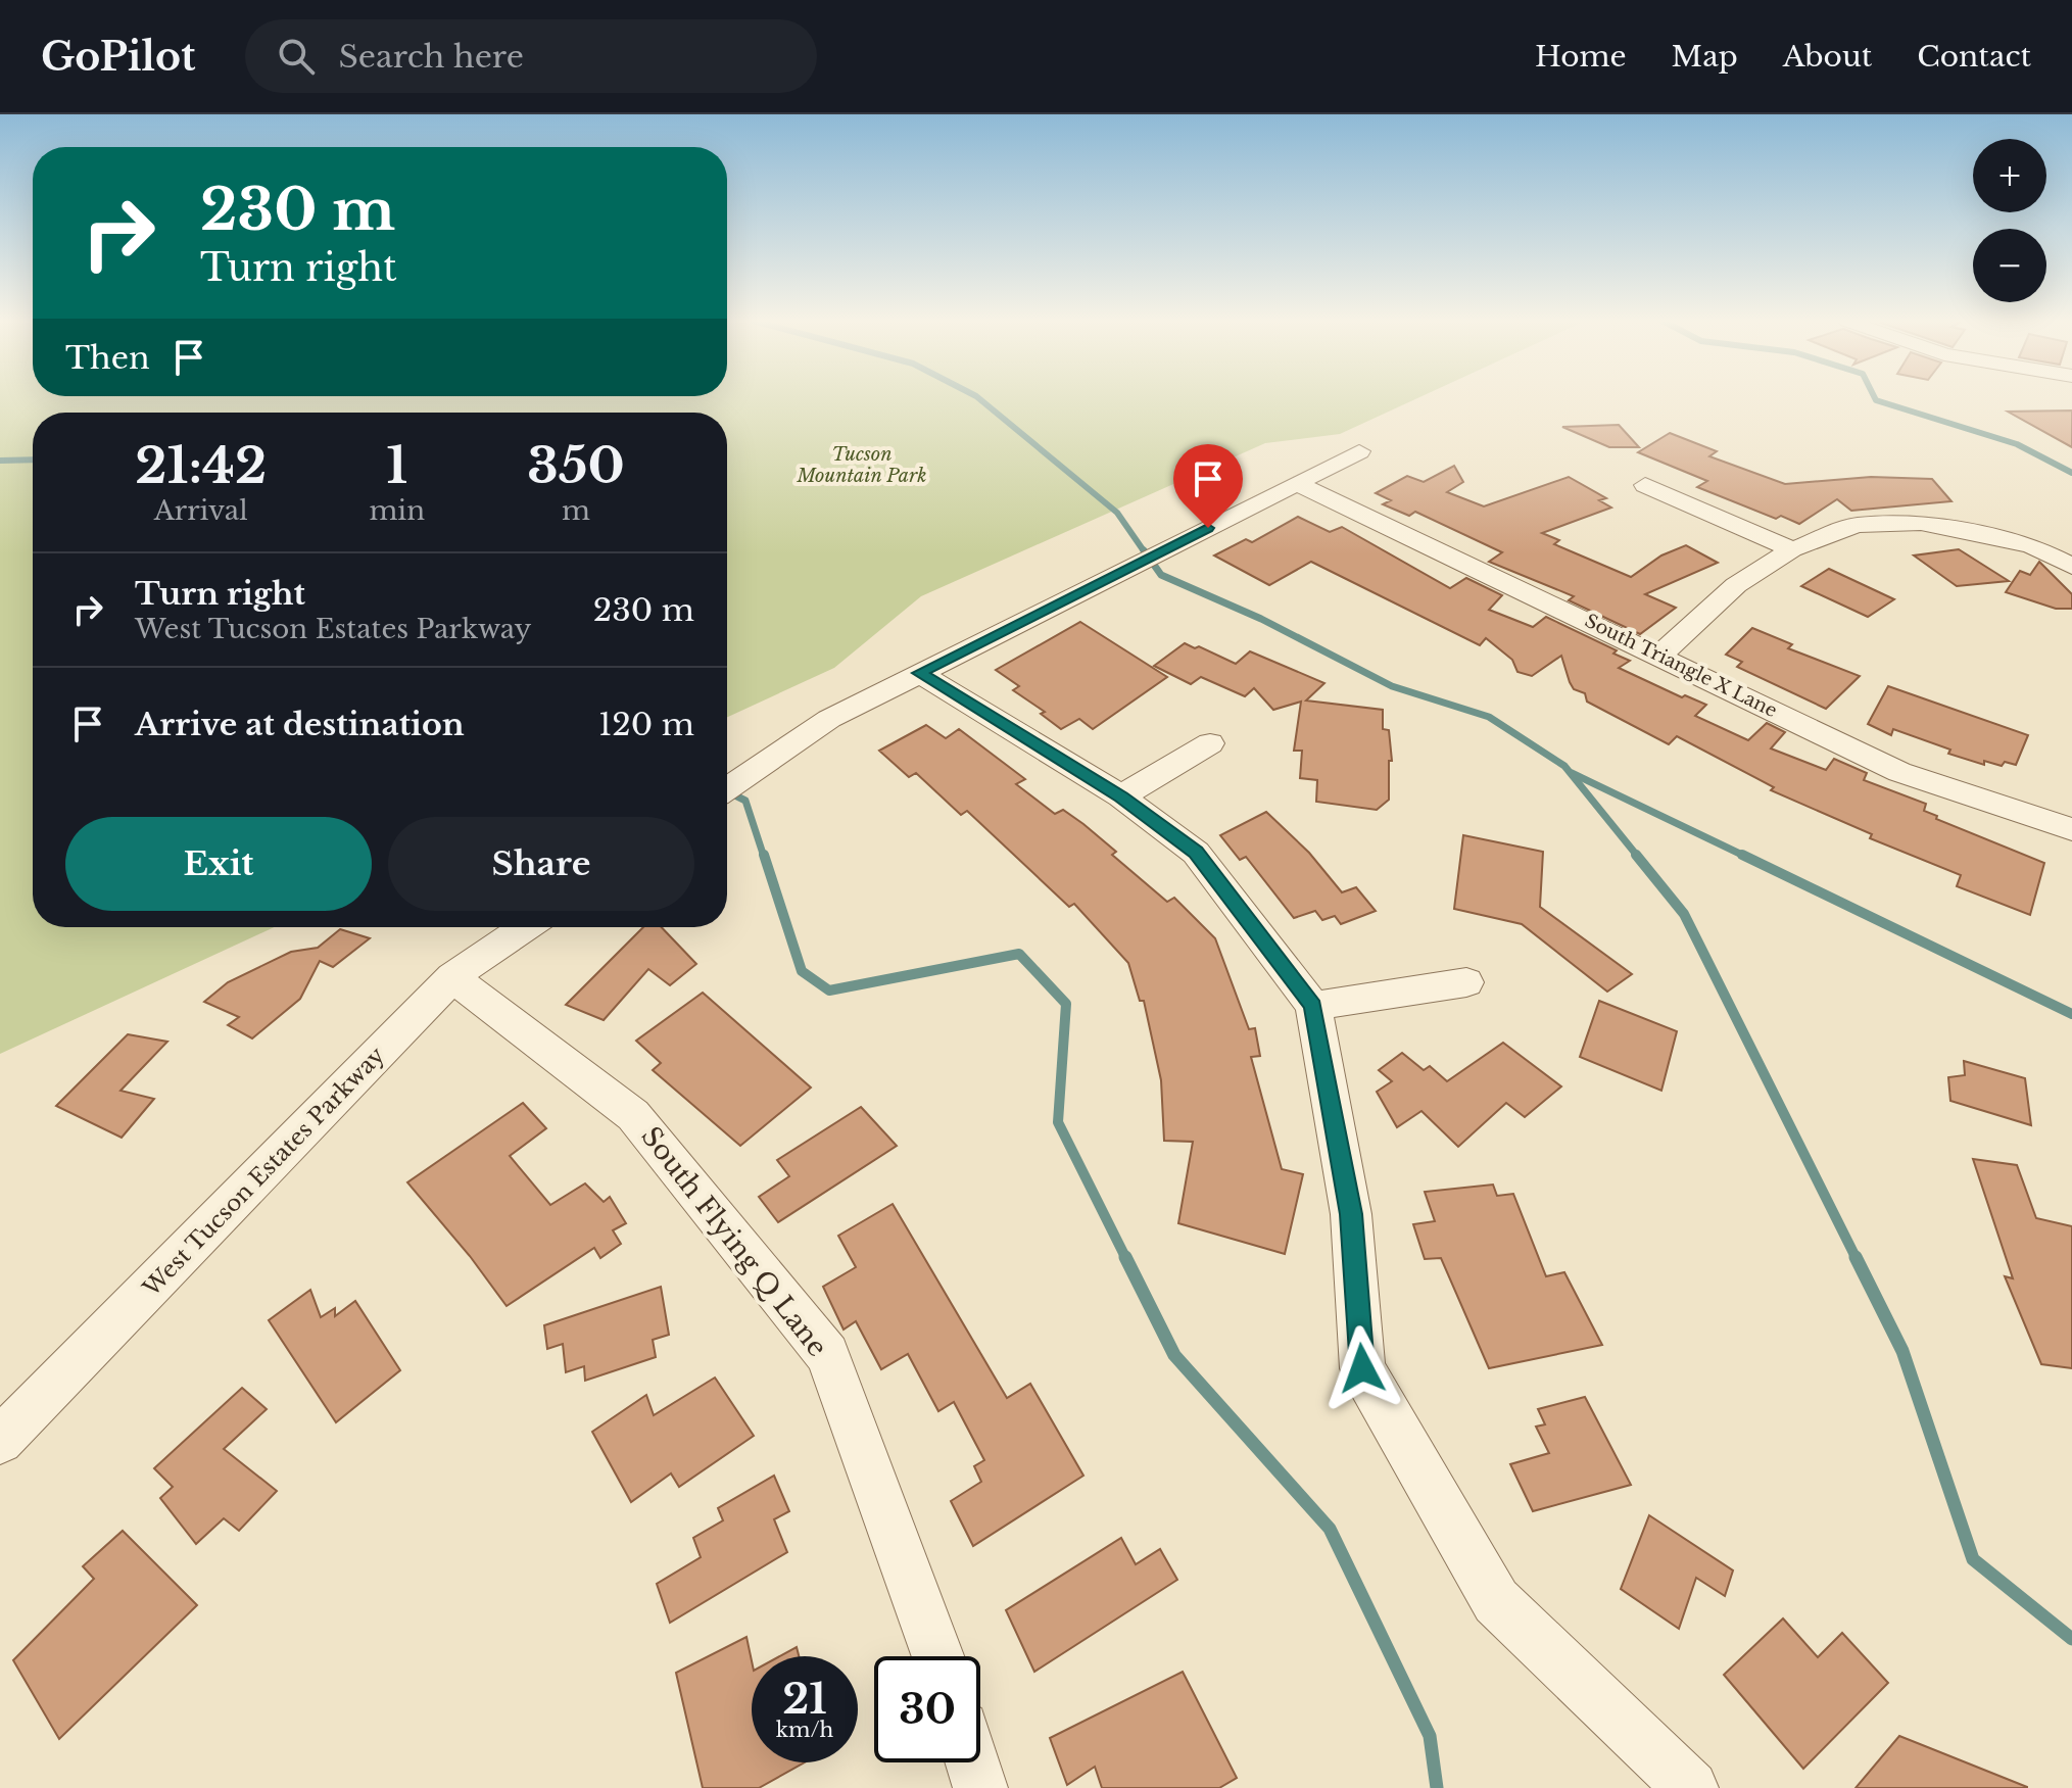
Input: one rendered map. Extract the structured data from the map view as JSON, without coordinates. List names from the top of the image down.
{
  "streets": {
    "street": ["South Triangle X Lane", "West Tucson Estates Parkway", "South Flying Q Lane"]
  },
  "crossings": [
    ["West Tucson Estates Parkway", "South Flying Q Lane"]
  ],
  "parks": ["Tucson Mountain Park"],
  "page": {
    "header": "GoPilot",
    "search": "Search here",
    "nav": [
      "Home",
      "Map",
      "About",
      "Contact"
    ],
    "map_buttons": ["+", "−"],
    "turn": ["230 m", "Turn right"],
    "then": "Then",
    "eta": [
      "21:42",
      "Arrival",
      "1",
      "min",
      "350",
      "m"
    ],
    "list": [
      {
        "name": "Turn right",
        "note": "West Tucson Estates Parkway",
        "value": "230 m"
      },
      {
        "name": "Arrive at destination",
        "value": "120 m"
      }
    ],
    "buttons": ["Exit", "Share"],
    "speed": "21 km/h",
    "limit": "30"
  }
}
